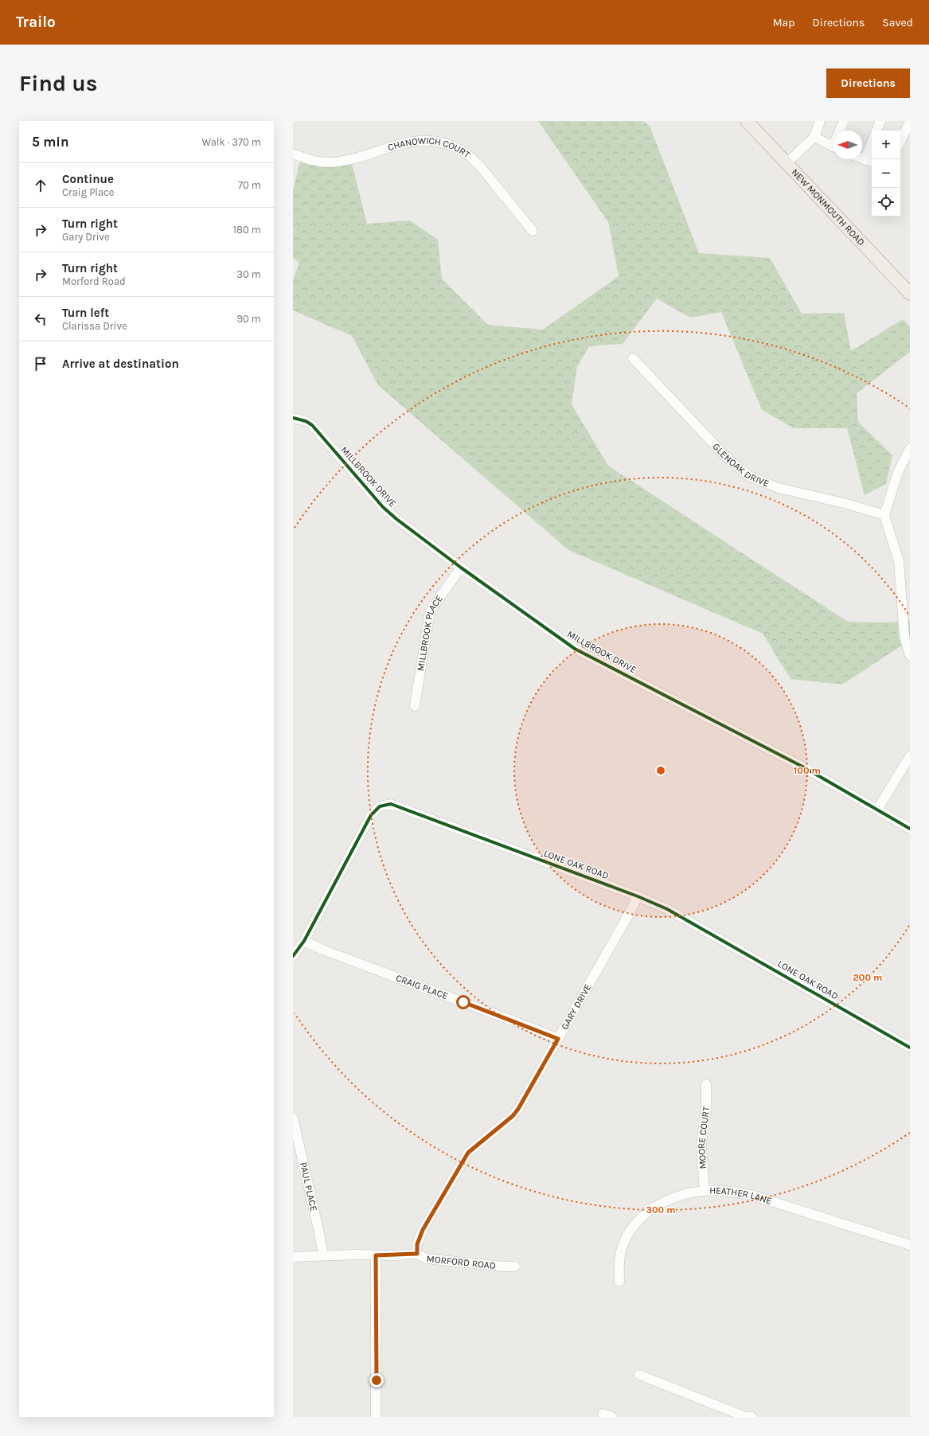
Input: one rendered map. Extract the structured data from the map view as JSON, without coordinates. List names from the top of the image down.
{
  "streets": {
    "main road": ["NEW MONMOUTH ROAD"],
    "street": [
      "CHANOWICH COURT",
      "GLENOAK DRIVE",
      "MILLBROOK DRIVE",
      "MILLBROOK PLACE",
      "LONE OAK ROAD",
      "CRAIG PLACE",
      "GARY DRIVE",
      "MOORE COURT",
      "PAUL PLACE",
      "HEATHER LANE",
      "MORFORD ROAD"
    ]
  },
  "crossings": [
    ["MILLBROOK DRIVE", "MILLBROOK PLACE"],
    ["LONE OAK ROAD", "CRAIG PLACE"],
    ["LONE OAK ROAD", "GARY DRIVE"],
    ["CRAIG PLACE", "GARY DRIVE"],
    ["GARY DRIVE", "MORFORD ROAD"],
    ["MOORE COURT", "HEATHER LANE"],
    ["PAUL PLACE", "MORFORD ROAD"]
  ],
  "north": "left",
  "page": {
    "header": "Trailo",
    "nav": ["Map", "Directions", "Saved"],
    "buttons": "Directions",
    "title": "Find us",
    "heading": ["5 min", "Walk · 370 m"],
    "map_buttons": ["+", "−"],
    "list": [
      ["Continue", "Craig Place", "70 m"],
      ["Turn right", "Gary Drive", "180 m"],
      ["Turn right", "Morford Road", "30 m"],
      ["Turn left", "Clarissa Drive", "90 m"],
      "Arrive at destination"
    ]
  },
  "rings": ["100 m", "200 m", "300 m"]
}
